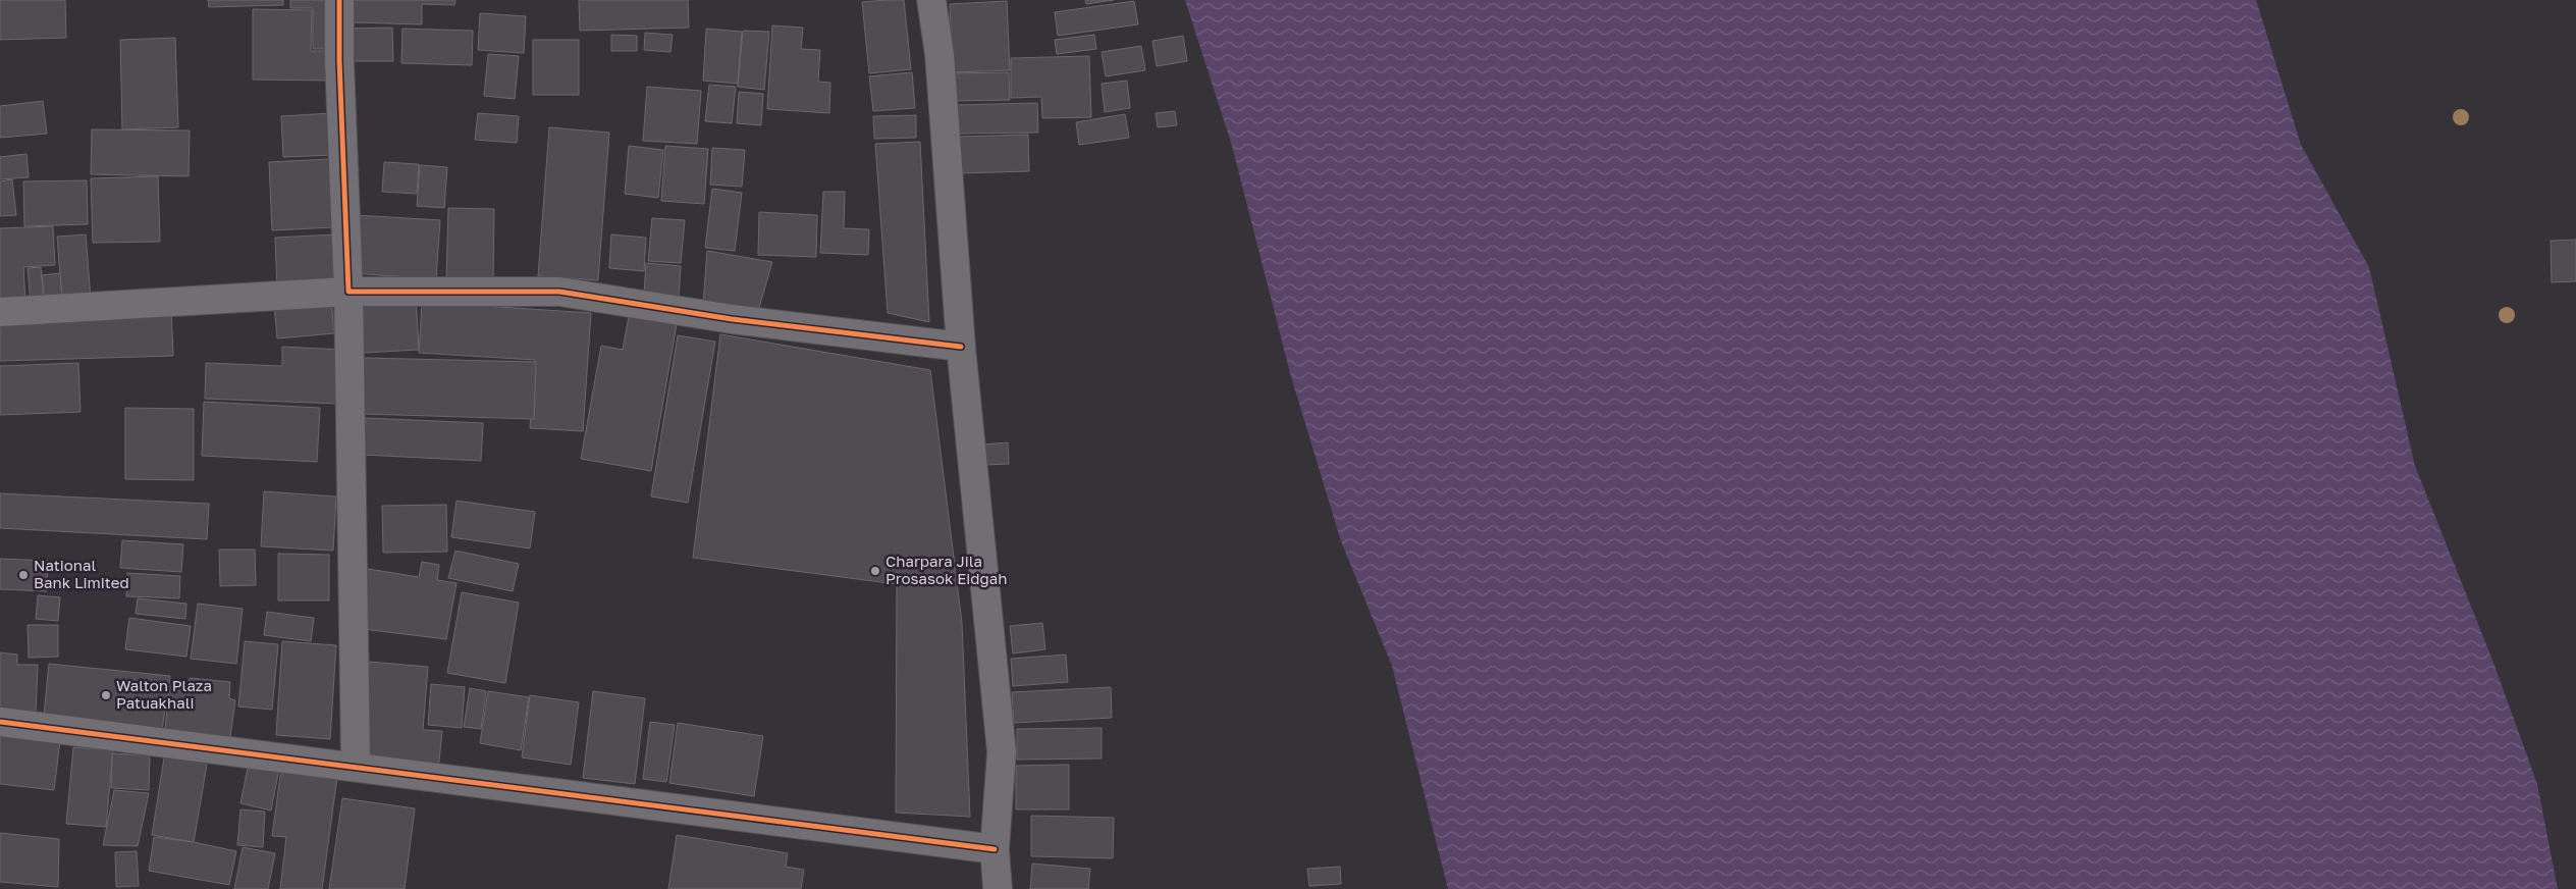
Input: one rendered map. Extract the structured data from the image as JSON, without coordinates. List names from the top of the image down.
{
  "places": ["Charpara Jila Prosasok Eidgah", "National Bank Limited", "Walton Plaza Patuakhali"]
}
